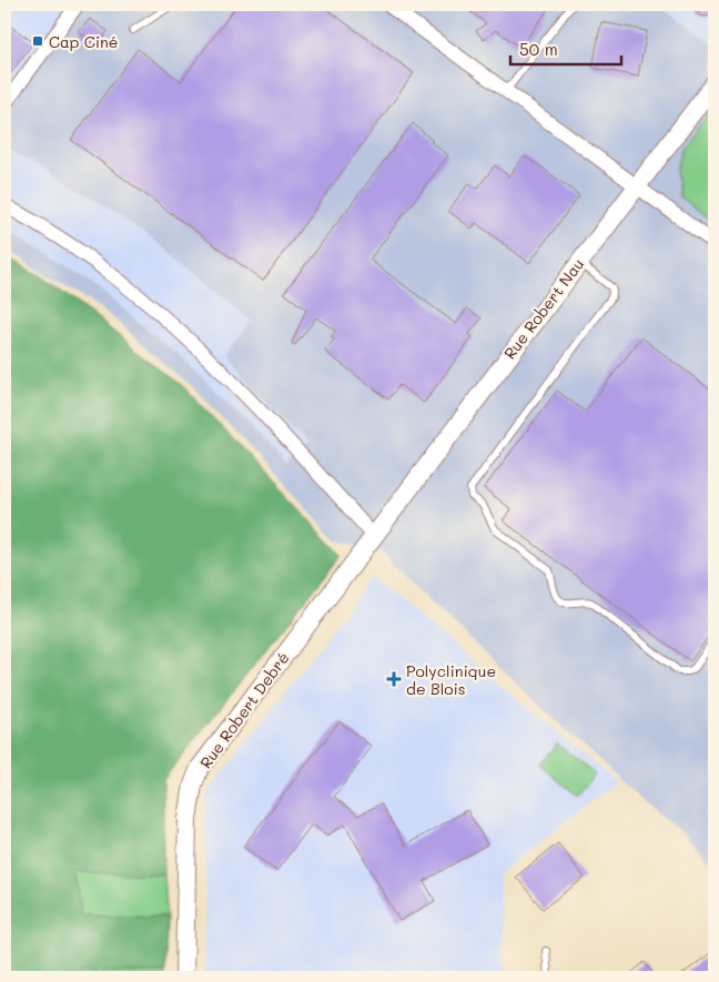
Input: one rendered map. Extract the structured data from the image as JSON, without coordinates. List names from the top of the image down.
{
  "streets": {
    "street": ["Rue Robert Nau", "Rue Robert Debré"]
  },
  "crossings": [
    ["Rue Robert Nau", "Rue Robert Debré"]
  ],
  "places": {
    "transit": ["Cap Ciné"],
    "health": ["Polyclinique de Blois"]
  },
  "scale_bar": "50 m"
}
